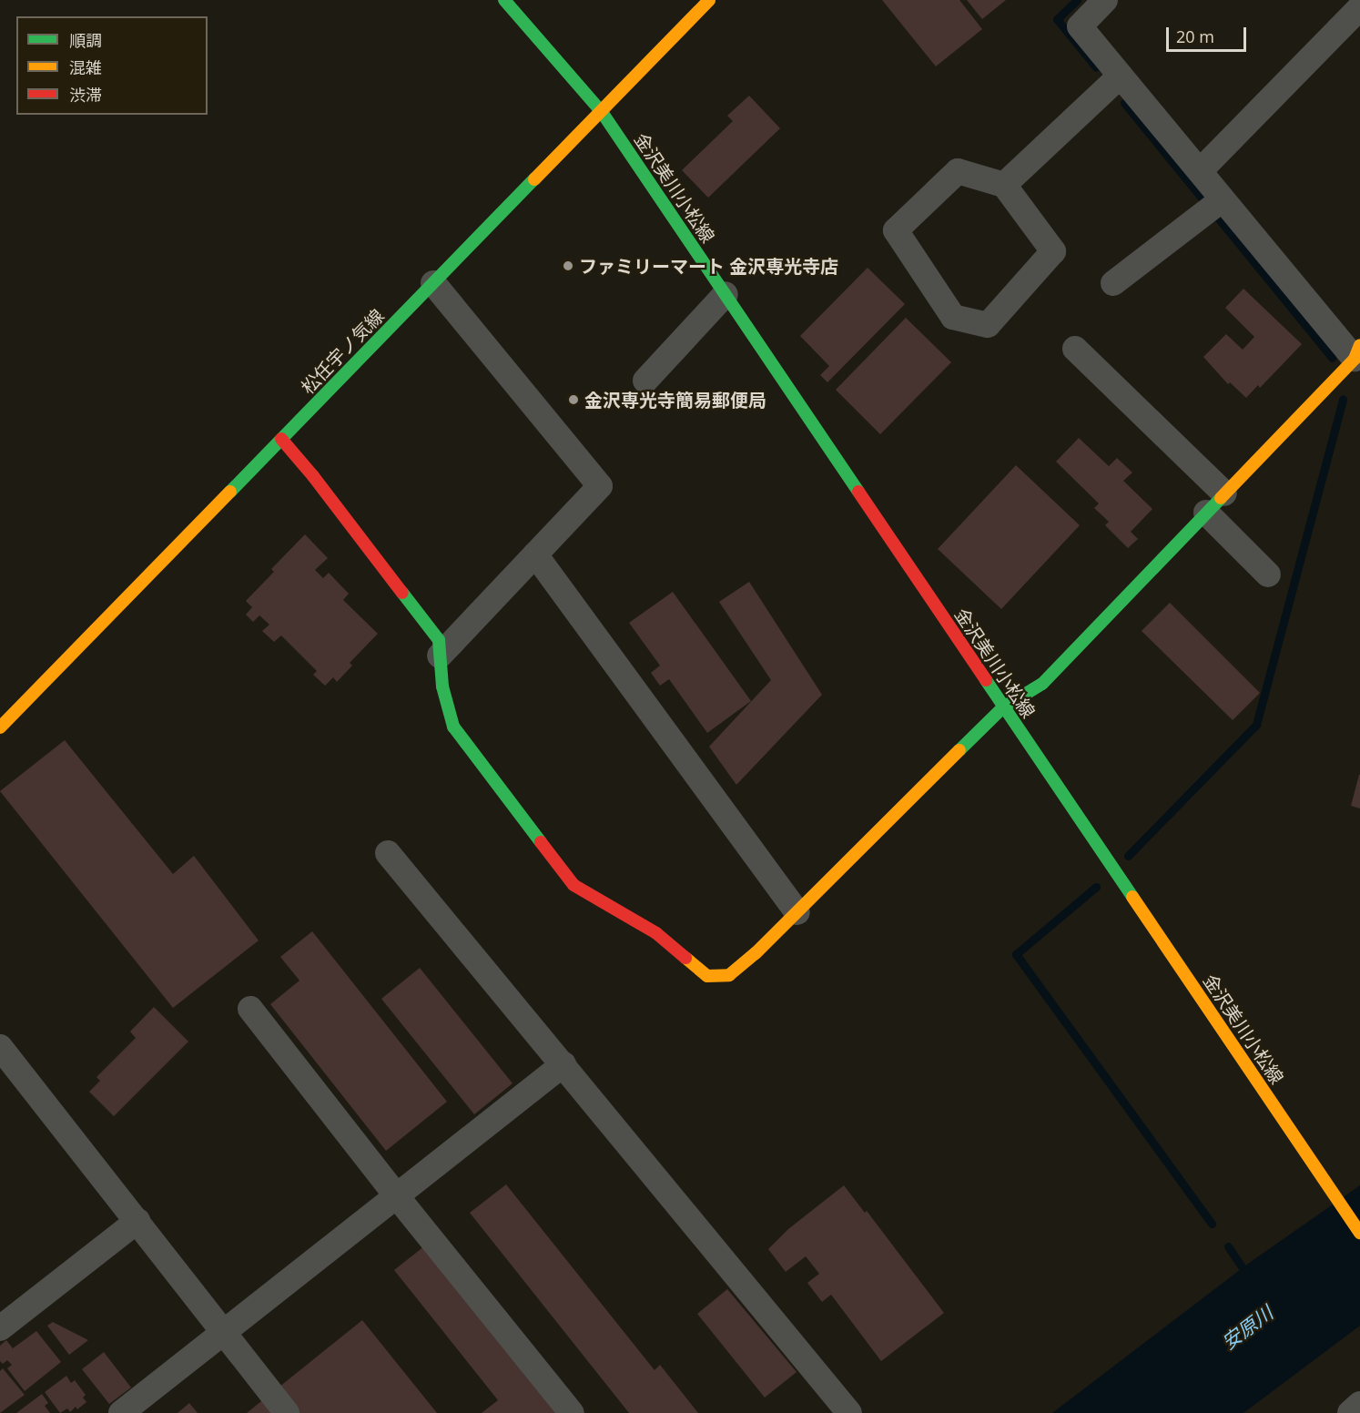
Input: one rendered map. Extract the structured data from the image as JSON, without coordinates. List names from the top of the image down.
{
  "streets": {
    "main road": ["金沢美川小松線", "松任宇ノ気線"]
  },
  "crossings": [
    ["金沢美川小松線", "松任宇ノ気線"]
  ],
  "water": ["安原川"],
  "places": ["ファミリーマート 金沢専光寺店", "金沢専光寺簡易郵便局"],
  "legend": ["順調", "混雑", "渋滞"],
  "scale_bar": "20 m"
}
